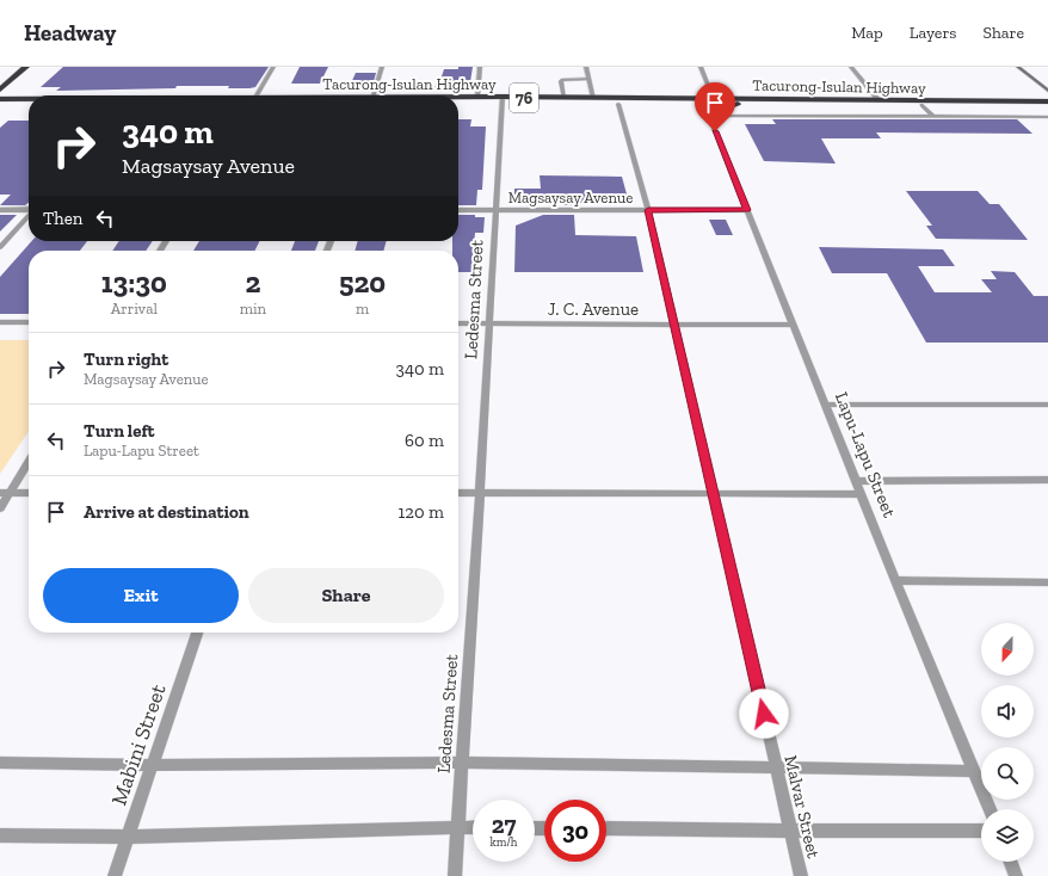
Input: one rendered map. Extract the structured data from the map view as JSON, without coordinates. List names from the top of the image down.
{
  "streets": {
    "highway": ["Tacurong-Isulan Highway", "76"],
    "street": [
      "Magsaysay Avenue",
      "Ledesma Street",
      "J. C. Avenue",
      "Lapu-Lapu Street",
      "Mabini Street",
      "Malvar Street"
    ]
  },
  "crossings": [
    ["Tacurong-Isulan Highway", "Ledesma Street"],
    ["Tacurong-Isulan Highway", "Lapu-Lapu Street"],
    ["Tacurong-Isulan Highway", "Malvar Street"],
    ["Magsaysay Avenue", "Ledesma Street"],
    ["Magsaysay Avenue", "Lapu-Lapu Street"],
    ["Magsaysay Avenue", "Malvar Street"],
    ["Ledesma Street", "J. C. Avenue"],
    ["J. C. Avenue", "Lapu-Lapu Street"],
    ["J. C. Avenue", "Malvar Street"]
  ],
  "north": "bottom",
  "page": {
    "header": "Headway",
    "nav": ["Map", "Layers", "Share"],
    "turn": ["340 m", "Magsaysay Avenue"],
    "then": "Then",
    "eta": [
      "13:30",
      "Arrival",
      "2",
      "min",
      "520",
      "m"
    ],
    "list": [
      {
        "name": "Turn right",
        "note": "Magsaysay Avenue",
        "value": "340 m"
      },
      {
        "name": "Turn left",
        "note": "Lapu-Lapu Street",
        "value": "60 m"
      },
      {
        "name": "Arrive at destination",
        "value": "120 m"
      }
    ],
    "buttons": ["Exit", "Share"],
    "speed": "27 km/h",
    "limit": "30"
  }
}
